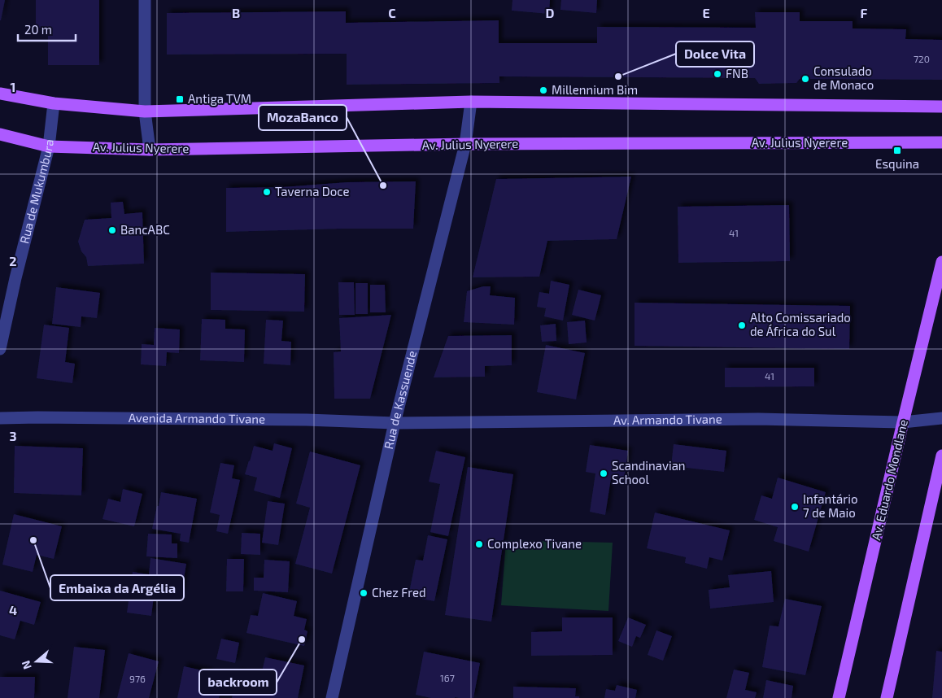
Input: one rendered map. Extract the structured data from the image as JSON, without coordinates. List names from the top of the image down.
{
  "streets": {
    "main road": ["Av. Julius Nyerere", "Av. Eduardo Mondlane"],
    "street": [
      "Rua de Mukumbura",
      "Rua de Kassuende",
      "Avenida Armando Tivane",
      "Av. Armando Tivane"
    ]
  },
  "crossings": [
    ["Av. Julius Nyerere", "Rua de Mukumbura"],
    ["Av. Julius Nyerere", "Rua de Kassuende"],
    ["Rua de Kassuende", "Avenida Armando Tivane"],
    ["Rua de Kassuende", "Av. Armando Tivane"],
    ["Avenida Armando Tivane", "Av. Armando Tivane"],
    ["Av. Armando Tivane", "Av. Eduardo Mondlane"]
  ],
  "places": {
    "other": [
      "FNB",
      "Dolce Vita",
      "Consulado de Monaco",
      "Millennium Bim",
      "MozaBanco",
      "Taverna Doce",
      "BancABC",
      "Alto Comissariado de África do Sul",
      "Scandinavian School",
      "Infantário 7 de Maio",
      "Embaixa da Argélia",
      "Complexo Tivane",
      "Chez Fred",
      "backroom"
    ],
    "transit": ["Antiga TVM", "Esquina"]
  },
  "house_numbers": [
    "720",
    "41",
    "41",
    "167",
    "976"
  ],
  "scale_bar": "20 m",
  "north": "left",
  "grid": {
    "columns": [
      "B",
      "C",
      "D",
      "E",
      "F"
    ],
    "rows": [
      "1",
      "2",
      "3",
      "4"
    ]
  }
}
